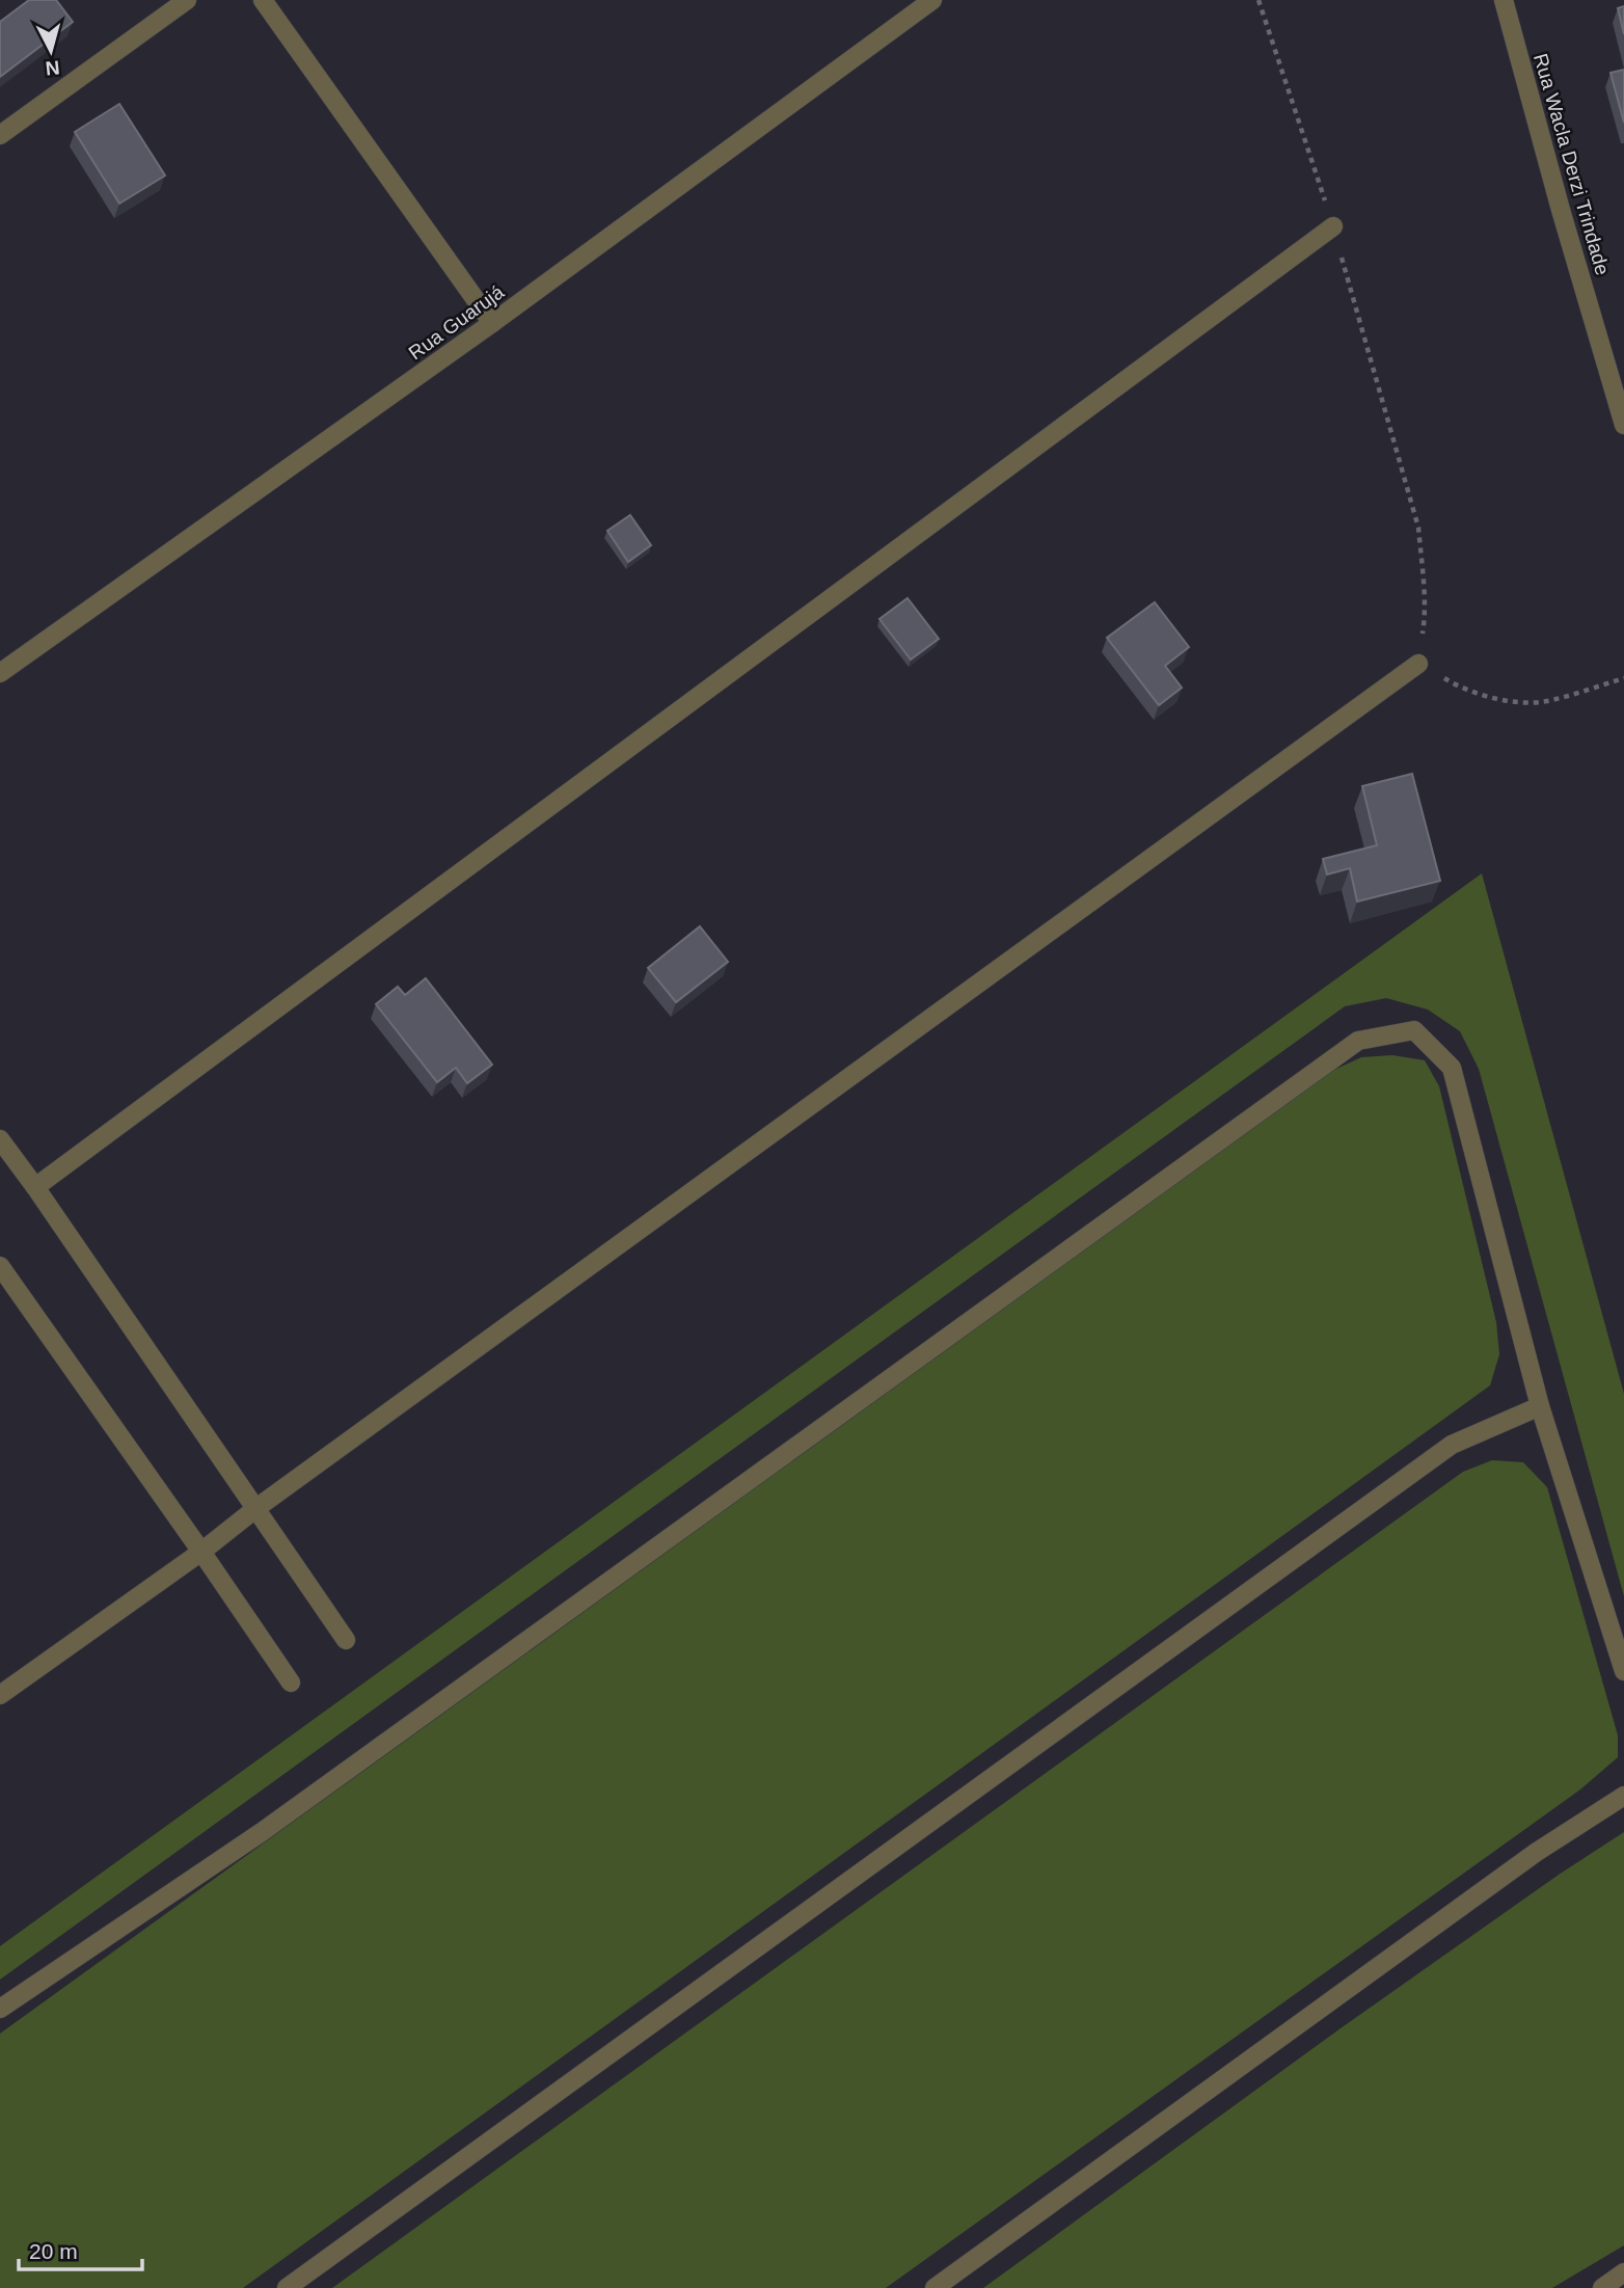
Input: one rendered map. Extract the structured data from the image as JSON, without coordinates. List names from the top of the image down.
{
  "streets": {
    "street": ["Rua Wacla Derzi Trindade", "Rua Guarujá"]
  },
  "scale_bar": "20 m",
  "north": "bottom"
}
